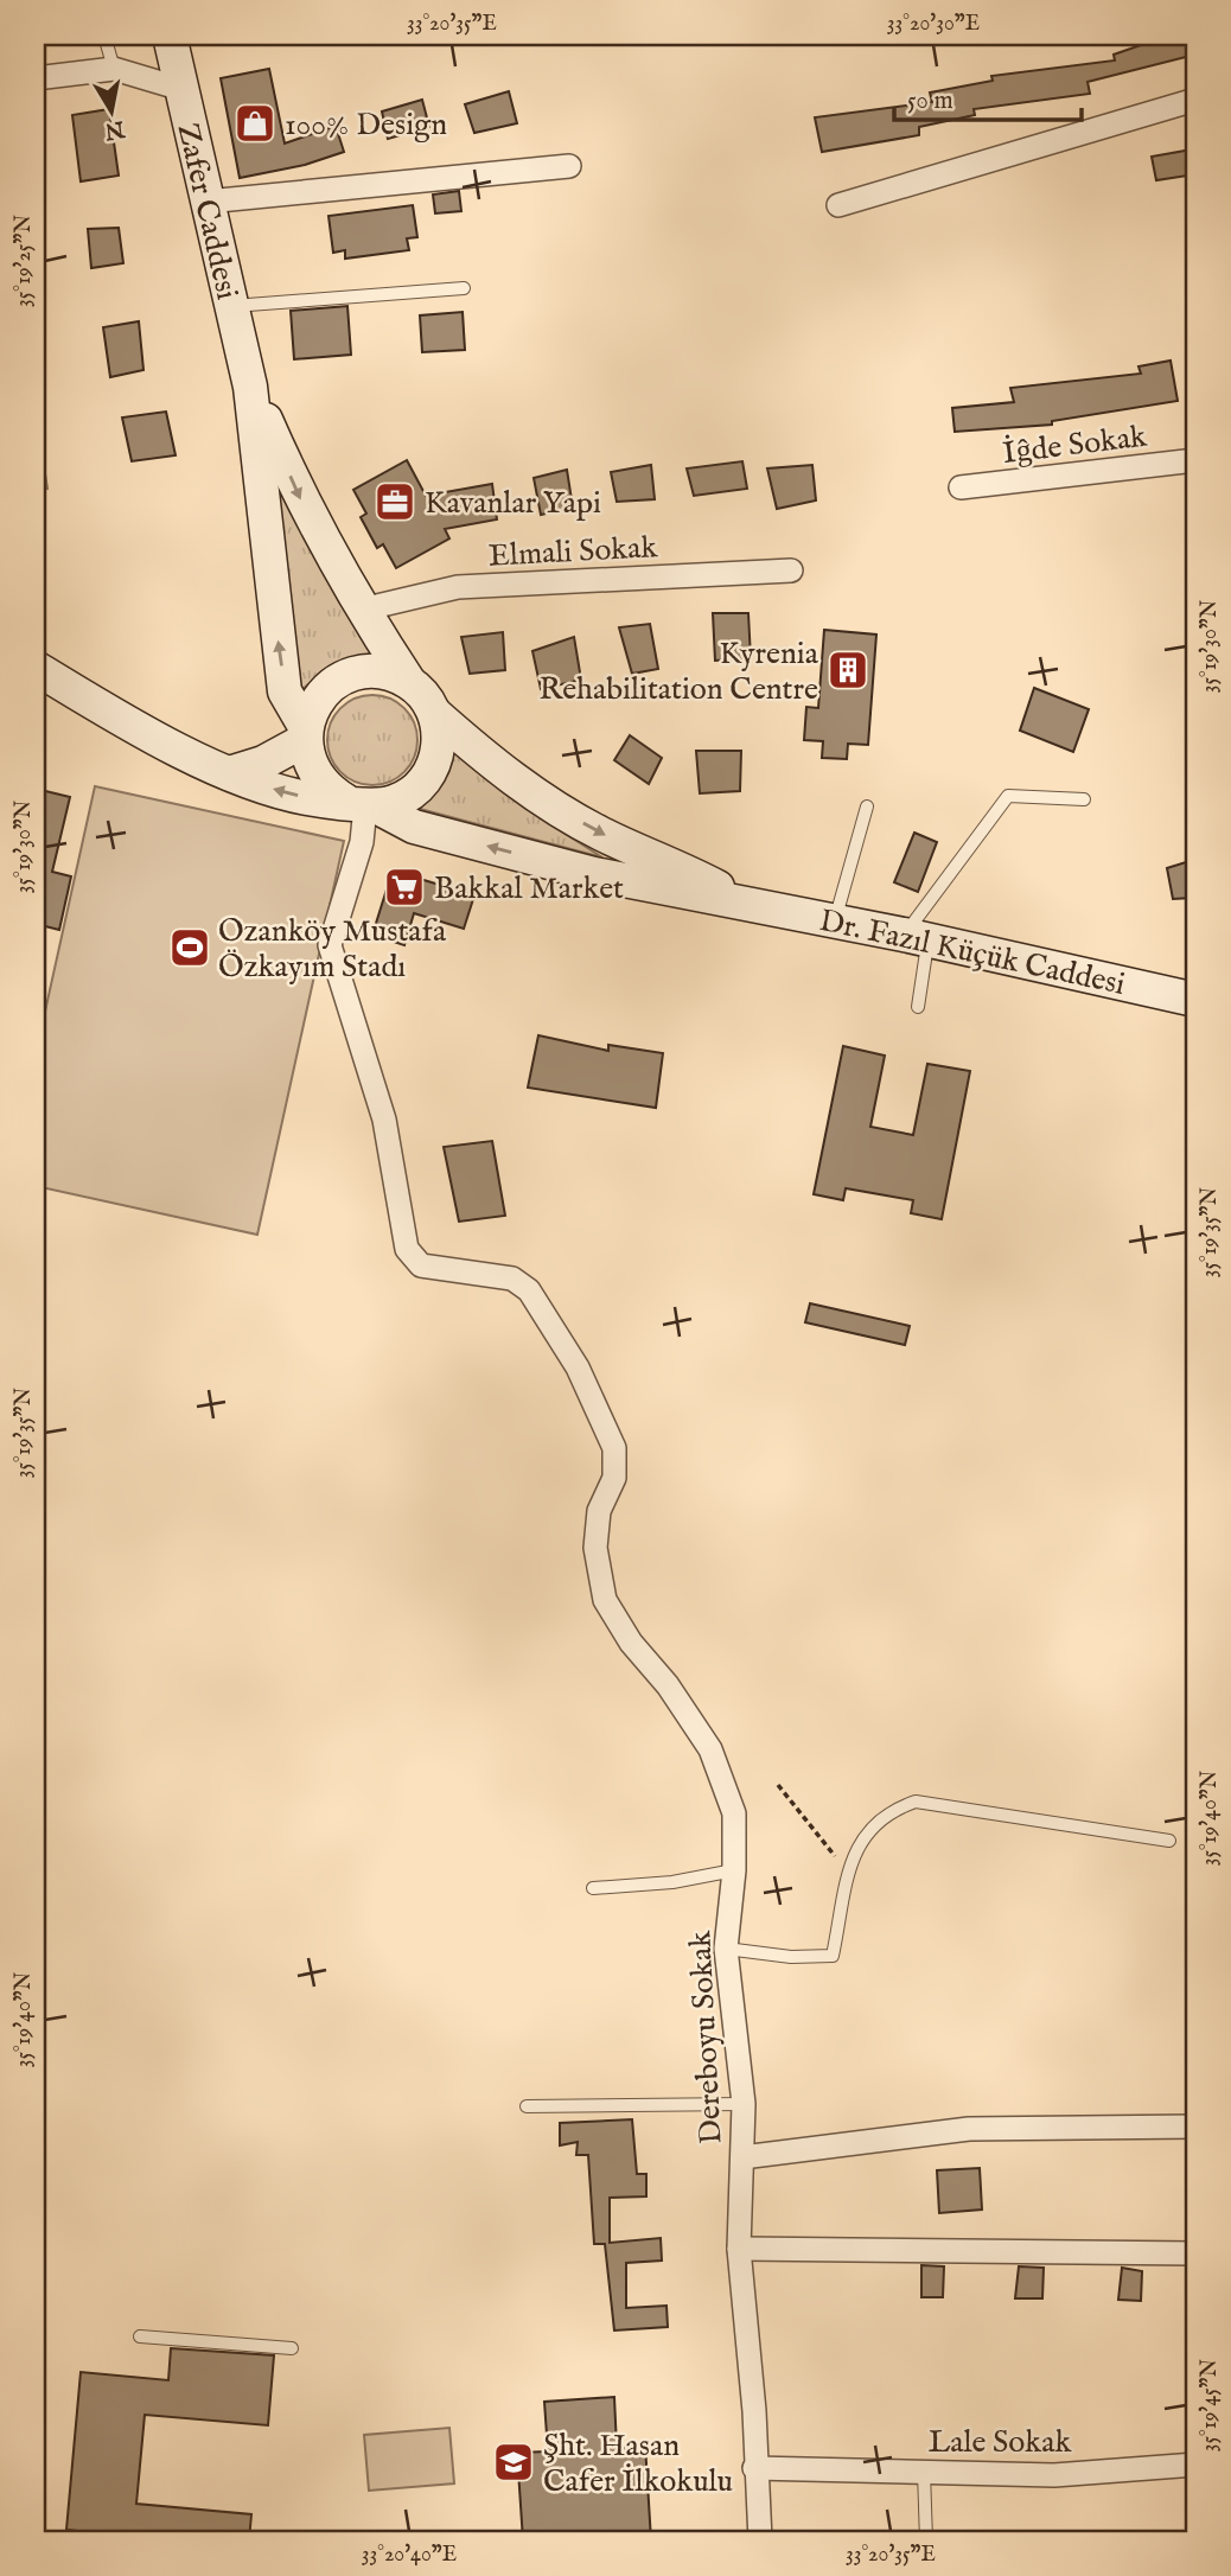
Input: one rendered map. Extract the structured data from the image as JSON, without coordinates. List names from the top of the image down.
{
  "streets": {
    "street": [
      "Zafer Caddesi",
      "İĝde Sokak",
      "Elmali Sokak",
      "Dr. Fazıl Küçük Caddesi",
      "Dereboyu Sokak",
      "Lale Sokak"
    ]
  },
  "crossings": [
    ["Zafer Caddesi", "Elmali Sokak"],
    ["Zafer Caddesi", "Dr. Fazıl Küçük Caddesi"],
    ["Zafer Caddesi", "Dereboyu Sokak"],
    ["Dr. Fazıl Küçük Caddesi", "Dereboyu Sokak"],
    ["Dereboyu Sokak", "Lale Sokak"]
  ],
  "places": {
    "shop": ["100% Design"],
    "office": ["Kavanlar Yapi"],
    "building": ["Kyrenia Rehabilitation Centre"],
    "supermarket": ["Bakkal Market"],
    "sports": ["Ozanköy Mustafa Özkayım Stadı"],
    "school or university": ["Şht. Hasan Cafer İlkokulu"]
  },
  "scale_bar": "50 m",
  "north": "bottom",
  "coordinates": [
    "33°20'35\"E",
    "33°20'30\"E",
    "35°19'25\"N",
    "35°19'30\"N",
    "35°19'35\"N",
    "35°19'40\"N",
    "35°19'45\"N",
    "33°20'40\"E"
  ]
}
